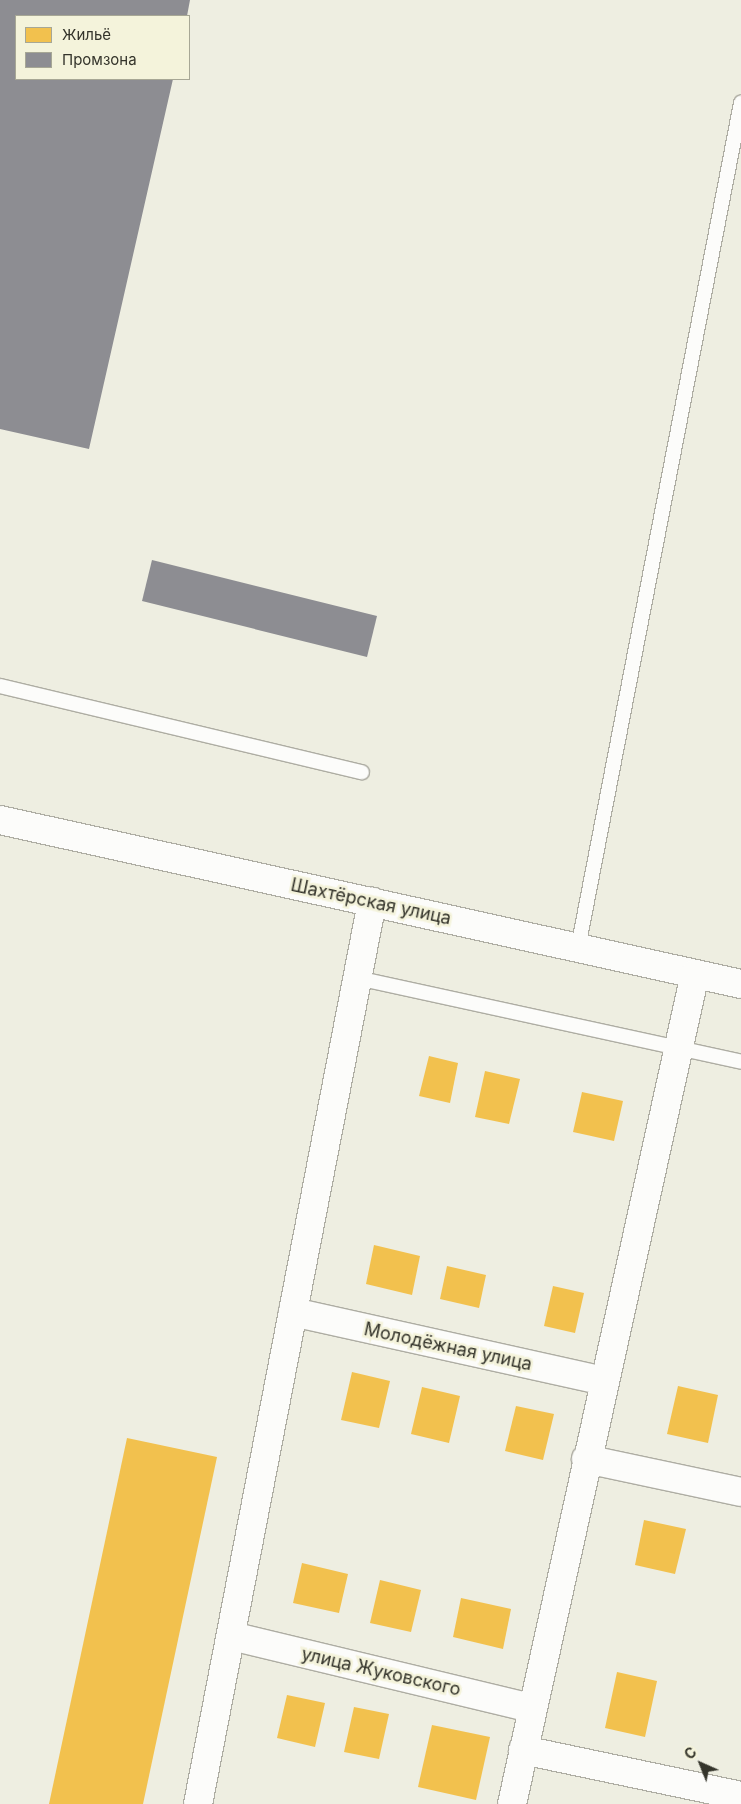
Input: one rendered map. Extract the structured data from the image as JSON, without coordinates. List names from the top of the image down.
{
  "streets": {
    "street": ["Шахтёрская улица", "Молодёжная улица", "улица Жуковского"]
  },
  "legend": ["Жильё", "Промзона"],
  "north": "top left"
}
